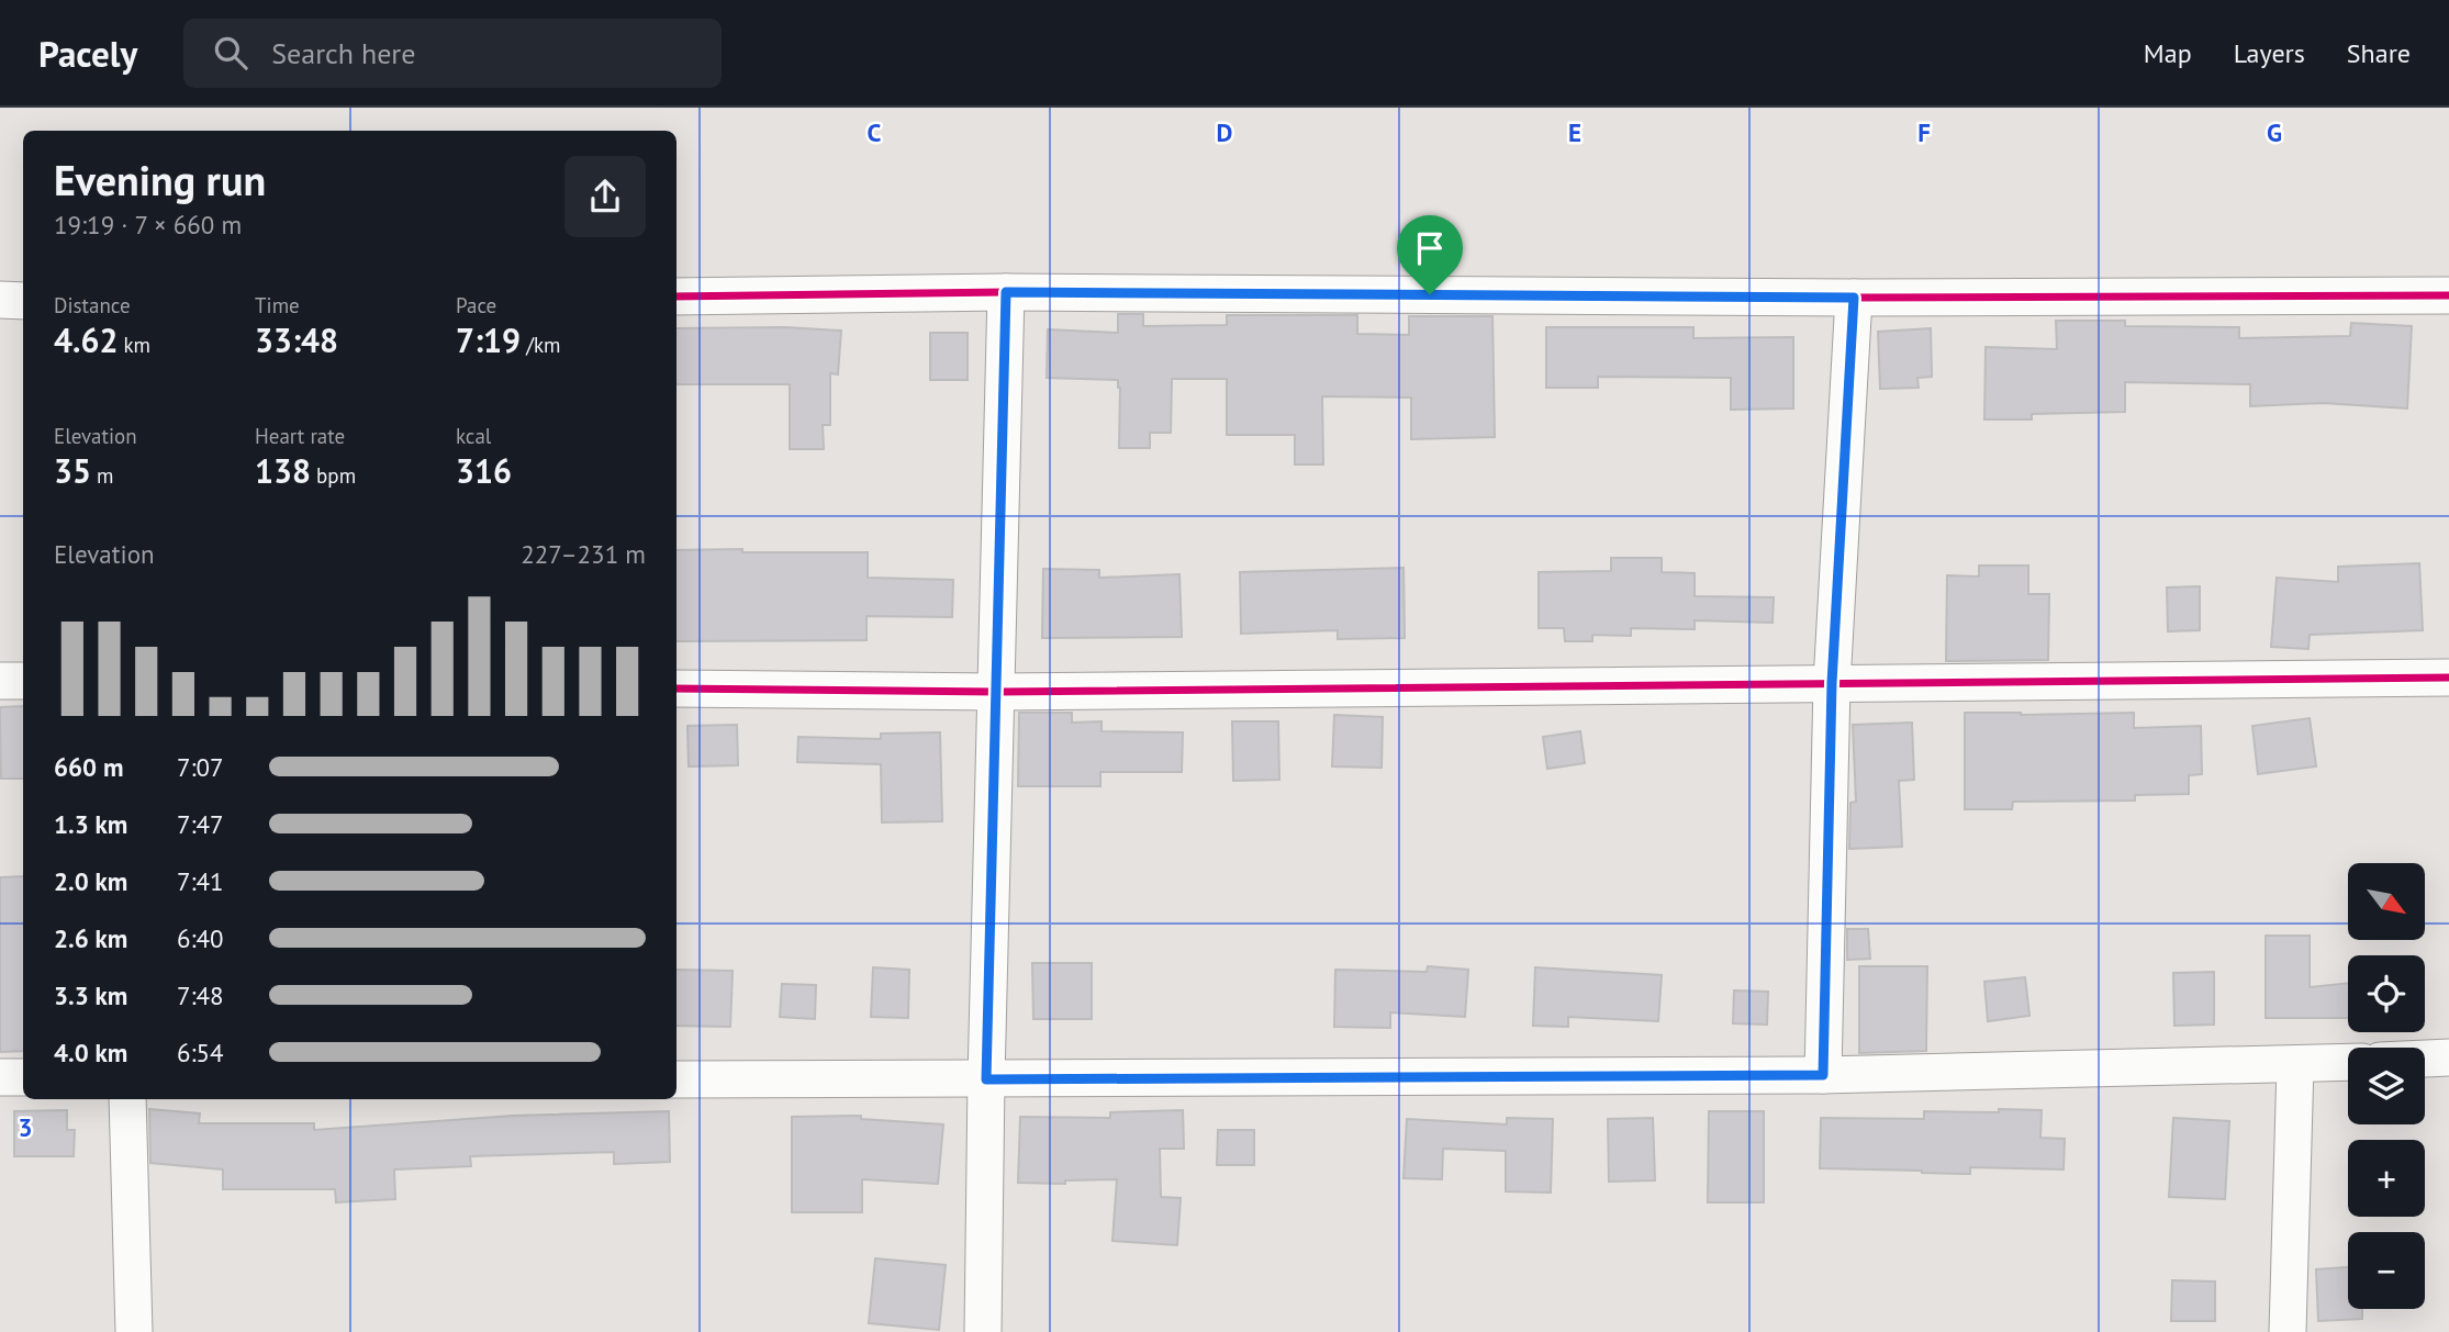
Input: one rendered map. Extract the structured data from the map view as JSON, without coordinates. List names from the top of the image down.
{
  "north": "bottom right",
  "page": {
    "header": "Pacely",
    "search": "Search here",
    "nav": ["Map", "Layers", "Share"],
    "heading": ["Evening run", "19:19 · 7 × 660 m"],
    "stats": [
      ["Distance", "4.62 km"],
      ["Time", "33:48"],
      ["Pace", "7:19 /km"],
      ["Elevation", "35 m"],
      ["Heart rate", "138 bpm"],
      ["kcal", "316"]
    ],
    "chart": ["Elevation", "227–231 m"],
    "list": [
      {
        "name": "660 m",
        "note": "7:07"
      },
      {
        "name": "1.3 km",
        "note": "7:47"
      },
      {
        "name": "2.0 km",
        "note": "7:41"
      },
      {
        "name": "2.6 km",
        "note": "6:40"
      },
      {
        "name": "3.3 km",
        "note": "7:48"
      },
      {
        "name": "4.0 km",
        "note": "6:54"
      }
    ],
    "map_buttons": ["+", "−"]
  },
  "grid": {
    "columns": [
      "C",
      "D",
      "E",
      "F",
      "G"
    ],
    "rows": ["3"]
  }
}
